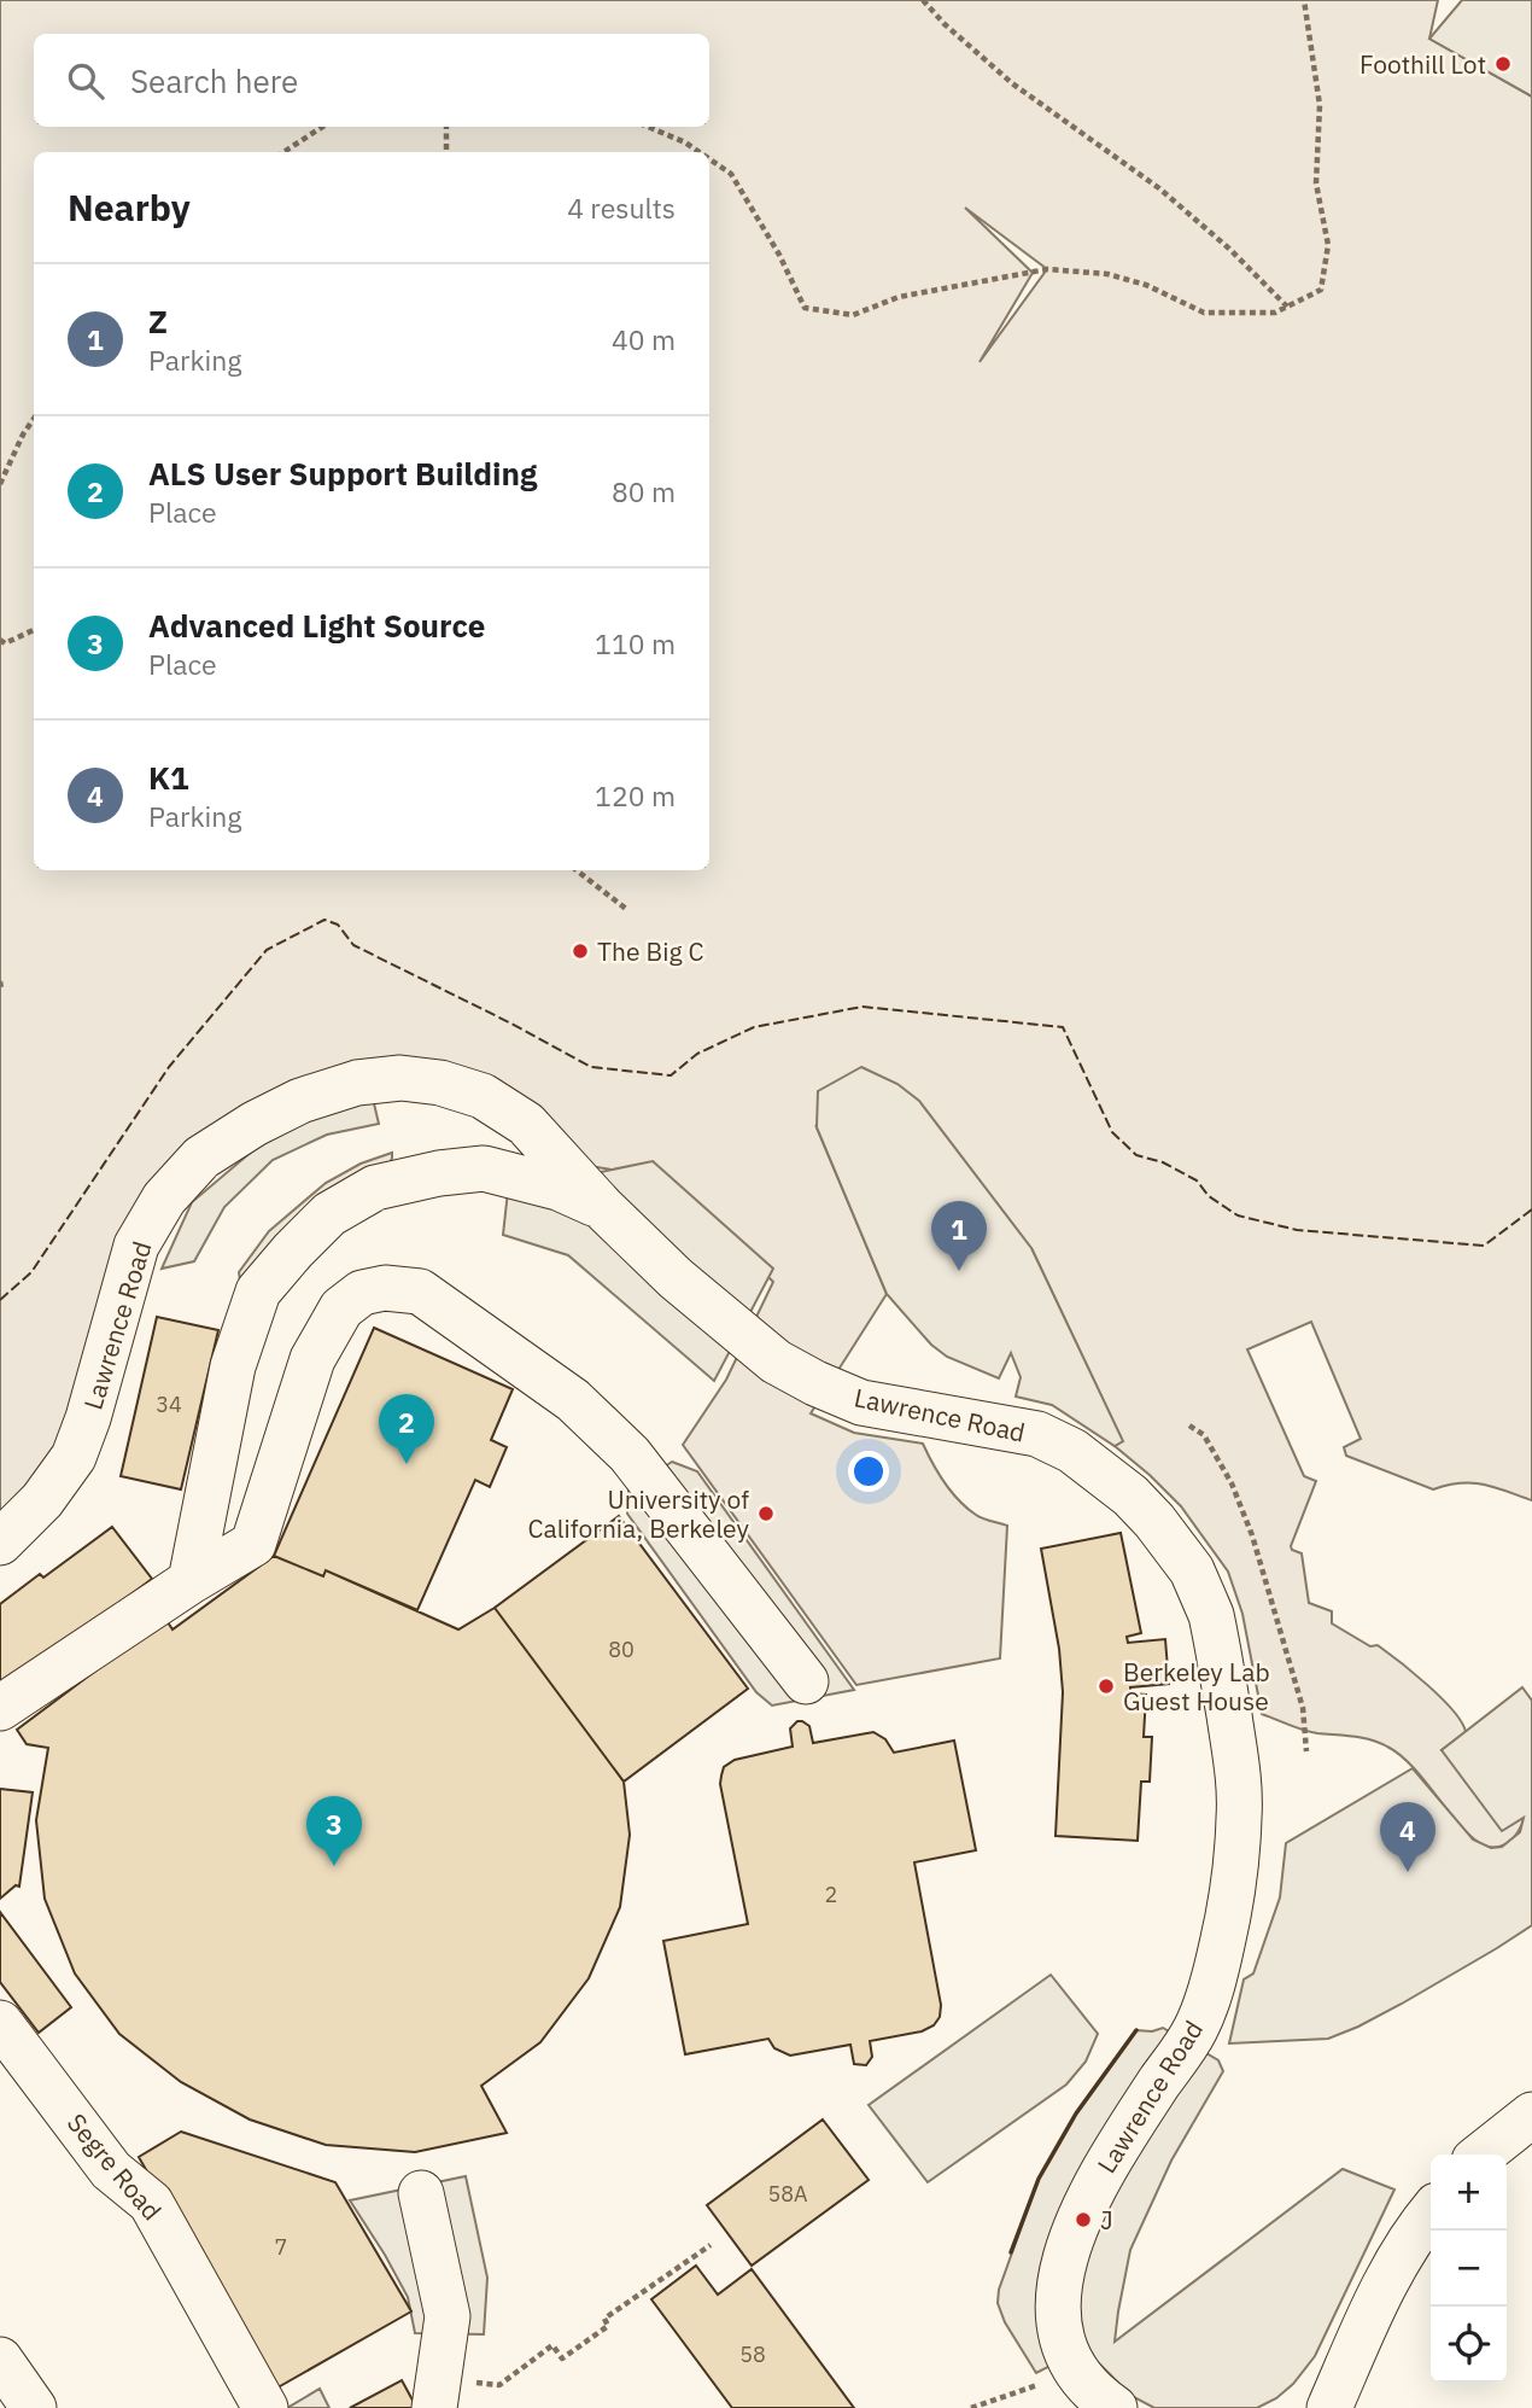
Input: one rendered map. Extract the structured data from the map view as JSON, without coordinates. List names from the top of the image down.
{
  "streets": {
    "lane": ["Lawrence Road", "Segre Road"]
  },
  "places": [
    "Foothill Lot",
    "The Big C",
    "University of California, Berkeley",
    "Berkeley Lab Guest House",
    "J"
  ],
  "house_numbers": [
    "34",
    "80",
    "2",
    "58A",
    "7",
    "58"
  ],
  "page": {
    "search": "Search here",
    "heading": ["Nearby", "4 results"],
    "list": [
      {
        "mark": "1",
        "name": "Z",
        "note": "Parking",
        "value": "40 m"
      },
      {
        "mark": "2",
        "name": "ALS User Support Building",
        "note": "Place",
        "value": "80 m"
      },
      {
        "mark": "3",
        "name": "Advanced Light Source",
        "note": "Place",
        "value": "110 m"
      },
      {
        "mark": "4",
        "name": "K1",
        "note": "Parking",
        "value": "120 m"
      }
    ],
    "pins": [
      "1",
      "2",
      "3",
      "4"
    ],
    "map_buttons": ["+", "−"]
  }
}
